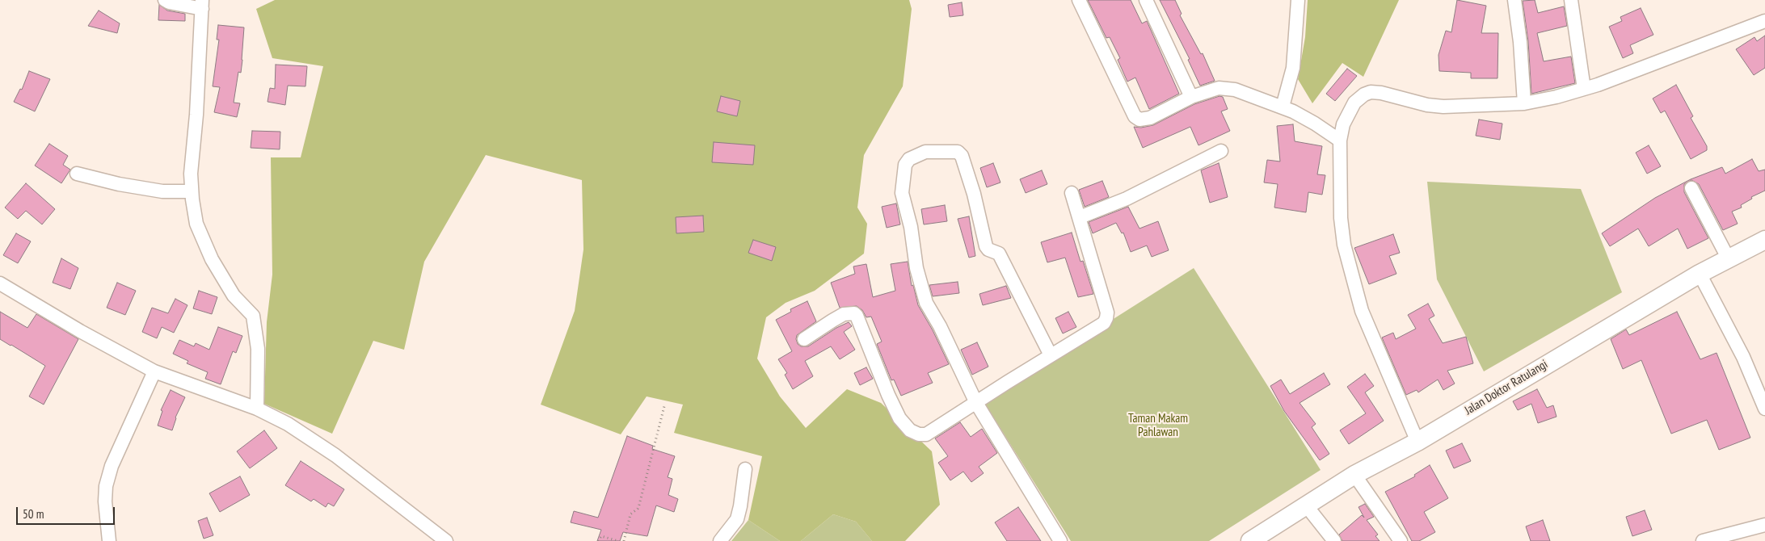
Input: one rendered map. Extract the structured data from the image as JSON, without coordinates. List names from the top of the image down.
{
  "streets": {
    "highway": ["Jalan Doktor Ratulangi"]
  },
  "parks": ["Taman Makam Pahlawan"],
  "scale_bar": "50 m"
}
